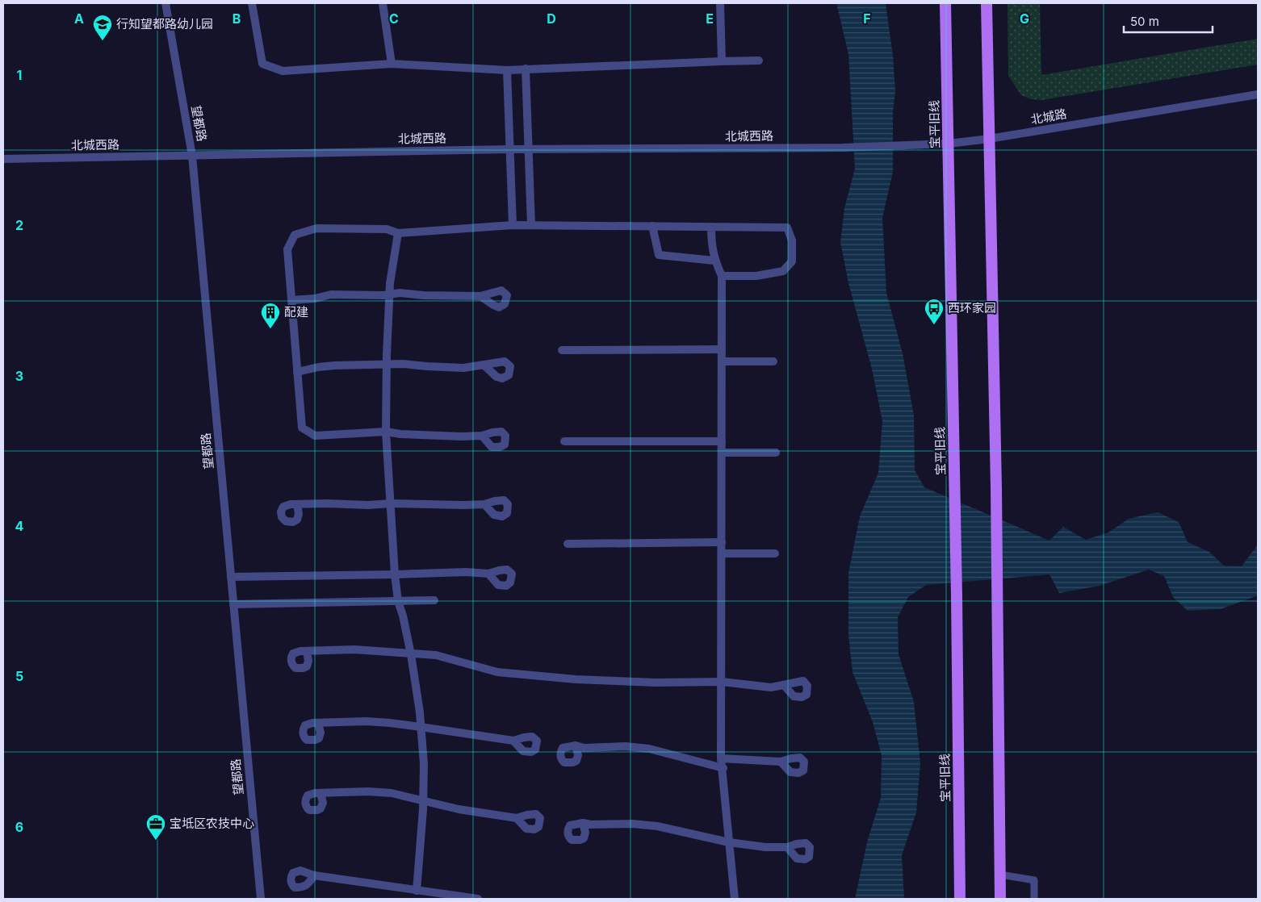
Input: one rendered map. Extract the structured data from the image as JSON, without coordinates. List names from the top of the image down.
{
  "streets": {
    "main road": ["宝平旧线"],
    "street": ["北城路", "望都路", "北城西路"]
  },
  "crossings": [
    ["北城路", "宝平旧线"],
    ["北城路", "北城西路"],
    ["望都路", "北城西路"]
  ],
  "places": {
    "school or university": ["行知望都路幼儿园"],
    "bus stop": ["西环家园"],
    "building": ["配建"],
    "office": ["宝坻区农技中心"]
  },
  "scale_bar": "50 m",
  "grid": {
    "columns": [
      "A",
      "B",
      "C",
      "D",
      "E",
      "F",
      "G"
    ],
    "rows": [
      "1",
      "2",
      "3",
      "4",
      "5",
      "6"
    ]
  }
}
